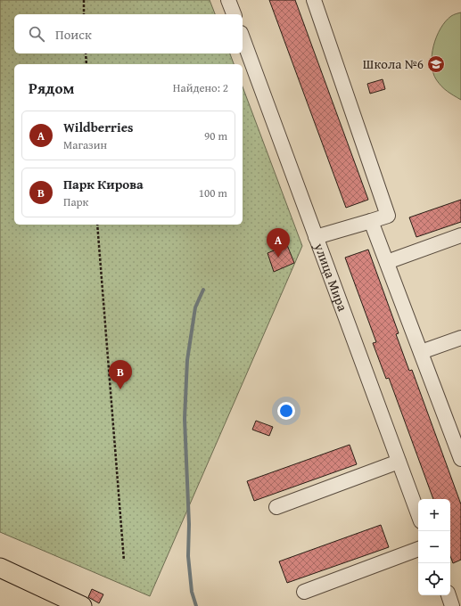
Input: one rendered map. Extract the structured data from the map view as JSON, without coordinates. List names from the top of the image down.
{
  "streets": {
    "street": ["улица Мира"]
  },
  "places": {
    "school or university": ["Школа №6"]
  },
  "page": {
    "search": "Поиск",
    "heading": ["Рядом", "Найдено: 2"],
    "list": [
      {
        "mark": "A",
        "name": "Wildberries",
        "note": "Магазин",
        "value": "90 m"
      },
      {
        "mark": "B",
        "name": "Парк Кирова",
        "note": "Парк",
        "value": "100 m"
      }
    ],
    "pins": ["A", "B"],
    "map_buttons": ["+", "−"]
  }
}
